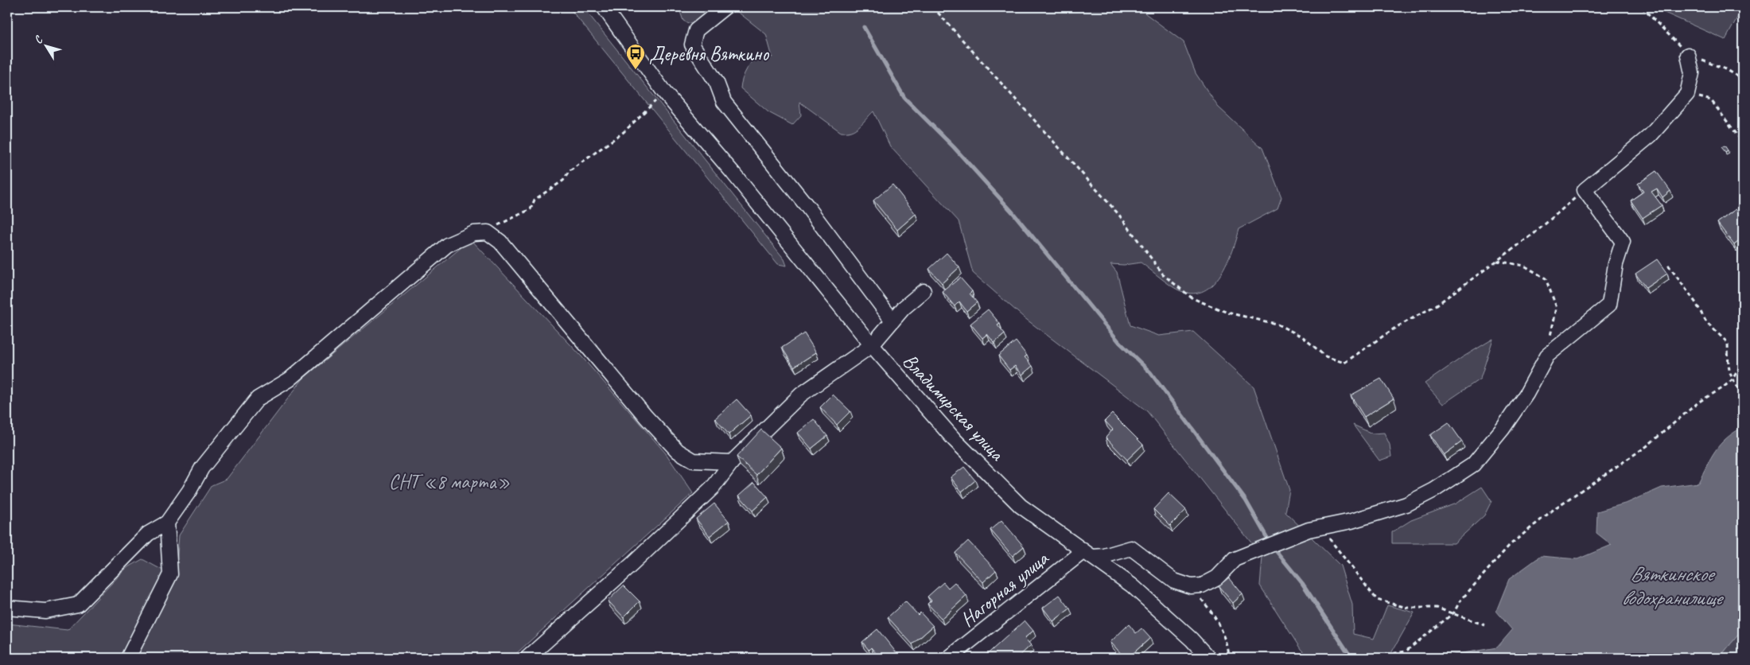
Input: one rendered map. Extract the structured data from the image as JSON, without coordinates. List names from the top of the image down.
{
  "streets": {
    "street": ["Владимирская улица", "Нагорная улица"]
  },
  "crossings": [
    ["Владимирская улица", "Нагорная улица"]
  ],
  "water": ["Вяткинское водохранилище"],
  "parks": ["СНТ «8 марта»"],
  "places": {
    "bus stop": ["Деревня Вяткино"]
  },
  "north": "top left"
}
